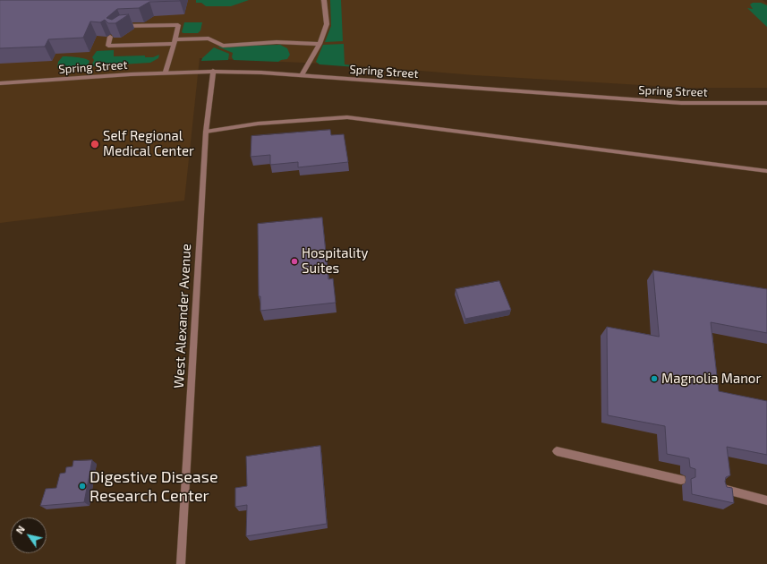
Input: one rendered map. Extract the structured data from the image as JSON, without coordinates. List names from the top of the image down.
{
  "streets": {
    "street": ["Spring Street", "West Alexander Avenue"]
  },
  "crossings": [
    ["Spring Street", "West Alexander Avenue"]
  ],
  "places": [
    "Self Regional Medical Center",
    "Hospitality Suites",
    "Magnolia Manor",
    "Digestive Disease Research Center"
  ],
  "north": "top left"
}
